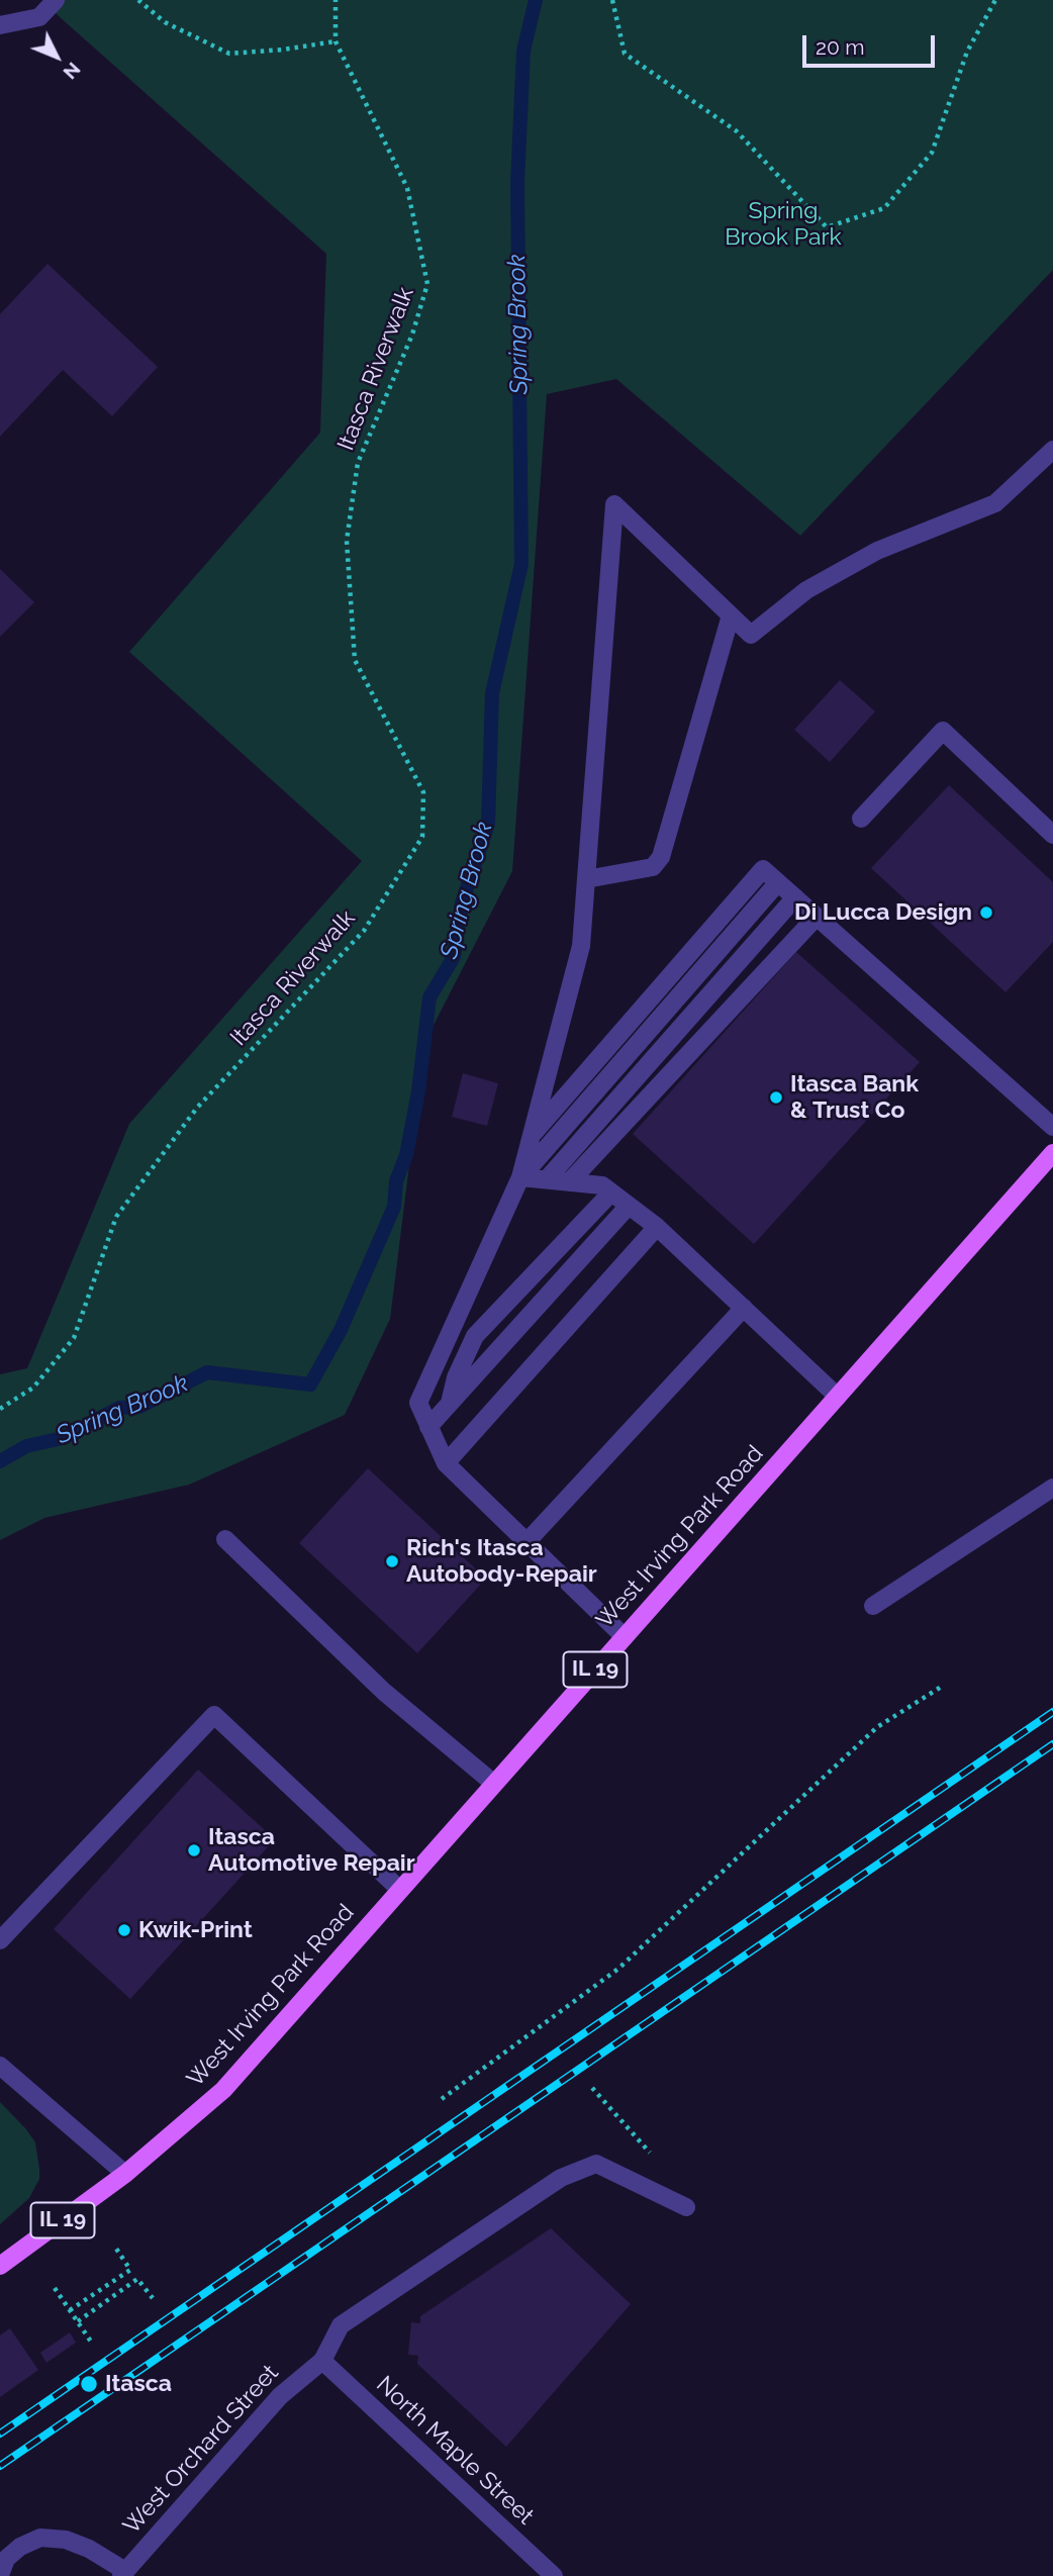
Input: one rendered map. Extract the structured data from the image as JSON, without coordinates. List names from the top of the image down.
{
  "streets": {
    "main road": ["West Irving Park Road", "IL 19"],
    "street": ["West Orchard Street", "North Maple Street"],
    "path": ["Itasca Riverwalk"]
  },
  "crossings": [
    ["West Orchard Street", "North Maple Street"]
  ],
  "water": ["Spring Brook"],
  "parks": ["Spring Brook Park"],
  "places": [
    "Di Lucca Design",
    "Itasca Bank & Trust Co",
    "Rich's Itasca Autobody-Repair",
    "Itasca Automotive Repair",
    "Kwik-Print",
    "Itasca"
  ],
  "scale_bar": "20 m",
  "north": "bottom right"
}
